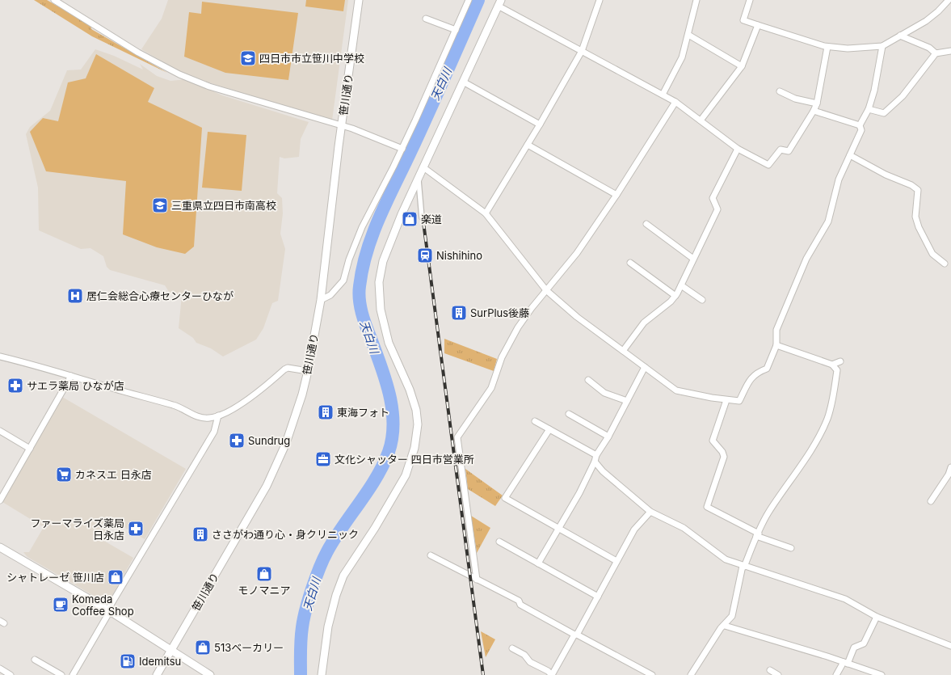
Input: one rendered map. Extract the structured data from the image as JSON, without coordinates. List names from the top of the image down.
{
  "streets": {
    "street": ["笹川通り"]
  },
  "water": ["天白川"],
  "places": {
    "school or university": ["四日市市立笹川中学校", "三重県立四日市南高校"],
    "shop": [
      "楽道",
      "モノマニア",
      "シャトレーゼ 笹川店",
      "513ベーカリー"
    ],
    "station": ["Nishihino"],
    "hospital": ["居仁会総合心療センターひなが"],
    "building": ["SurPlus後藤", "東海フォト", "ささがわ通り心・身クリニック"],
    "pharmacy": ["サエラ薬局 ひなが店", "Sundrug", "ファーマライズ薬局 日永店"],
    "office": ["文化シャッター 四日市営業所"],
    "supermarket": ["カネスエ 日永店"],
    "cafe": ["Komeda Coffee Shop"],
    "fuel station": ["Idemitsu"]
  }
}
